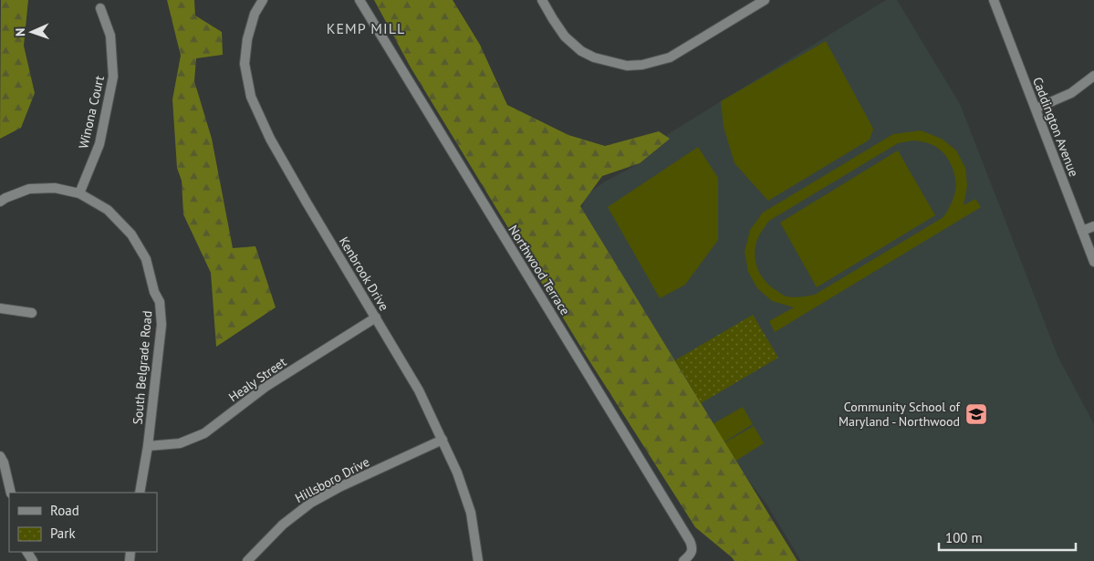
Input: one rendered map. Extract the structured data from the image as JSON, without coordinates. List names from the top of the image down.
{
  "streets": {
    "street": [
      "Winona Court",
      "Caddington Avenue",
      "Northwood Terrace",
      "Kenbrook Drive",
      "South Belgrade Road",
      "Healy Street",
      "Hillsboro Drive"
    ]
  },
  "crossings": [
    ["Winona Court", "South Belgrade Road"],
    ["Kenbrook Drive", "Healy Street"],
    ["Kenbrook Drive", "Hillsboro Drive"],
    ["South Belgrade Road", "Healy Street"]
  ],
  "districts": ["KEMP MILL"],
  "places": {
    "school or university": ["Community School of Maryland - Northwood"]
  },
  "legend": ["Road", "Park"],
  "scale_bar": "100 m",
  "north": "left"
}
